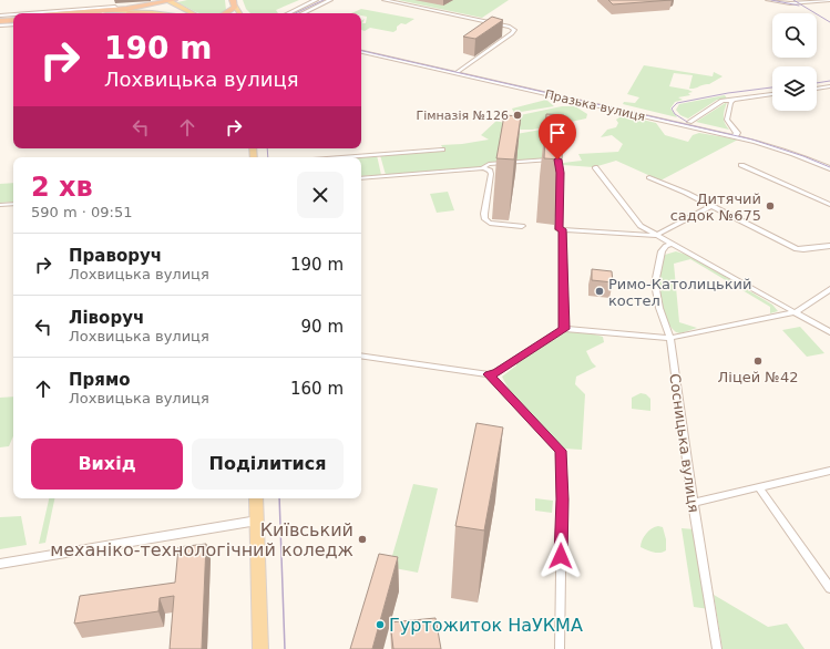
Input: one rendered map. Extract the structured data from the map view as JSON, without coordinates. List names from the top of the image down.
{
  "streets": {
    "street": ["Празька вулиця", "Сосницька вулиця"]
  },
  "places": [
    "Гімназія №126",
    "Дитячий садок №675",
    "Римо-Католицький костел",
    "Ліцей №42",
    "Київський механіко-технологічний коледж",
    "Гуртожиток НаУКМА"
  ],
  "page": {
    "turn": ["190 m", "Лохвицька вулиця"],
    "heading": ["2 хв", "590 m · 09:51"],
    "list": [
      {
        "name": "Праворуч",
        "note": "Лохвицька вулиця",
        "value": "190 m"
      },
      {
        "name": "Ліворуч",
        "note": "Лохвицька вулиця",
        "value": "90 m"
      },
      {
        "name": "Прямо",
        "note": "Лохвицька вулиця",
        "value": "160 m"
      }
    ],
    "buttons": ["Вихід", "Поділитися"]
  }
}
